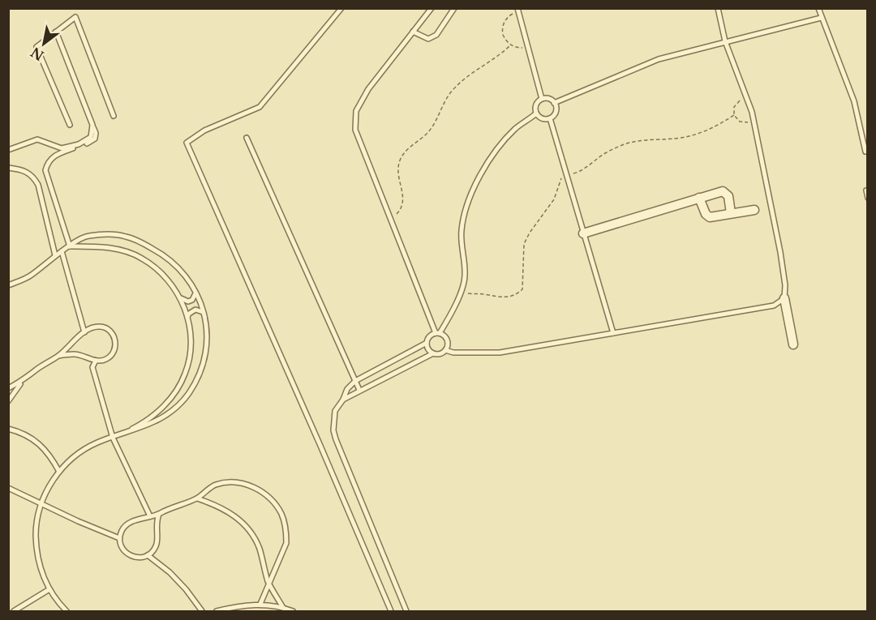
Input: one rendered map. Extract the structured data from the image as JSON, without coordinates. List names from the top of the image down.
{
  "north": "bottom left"
}
